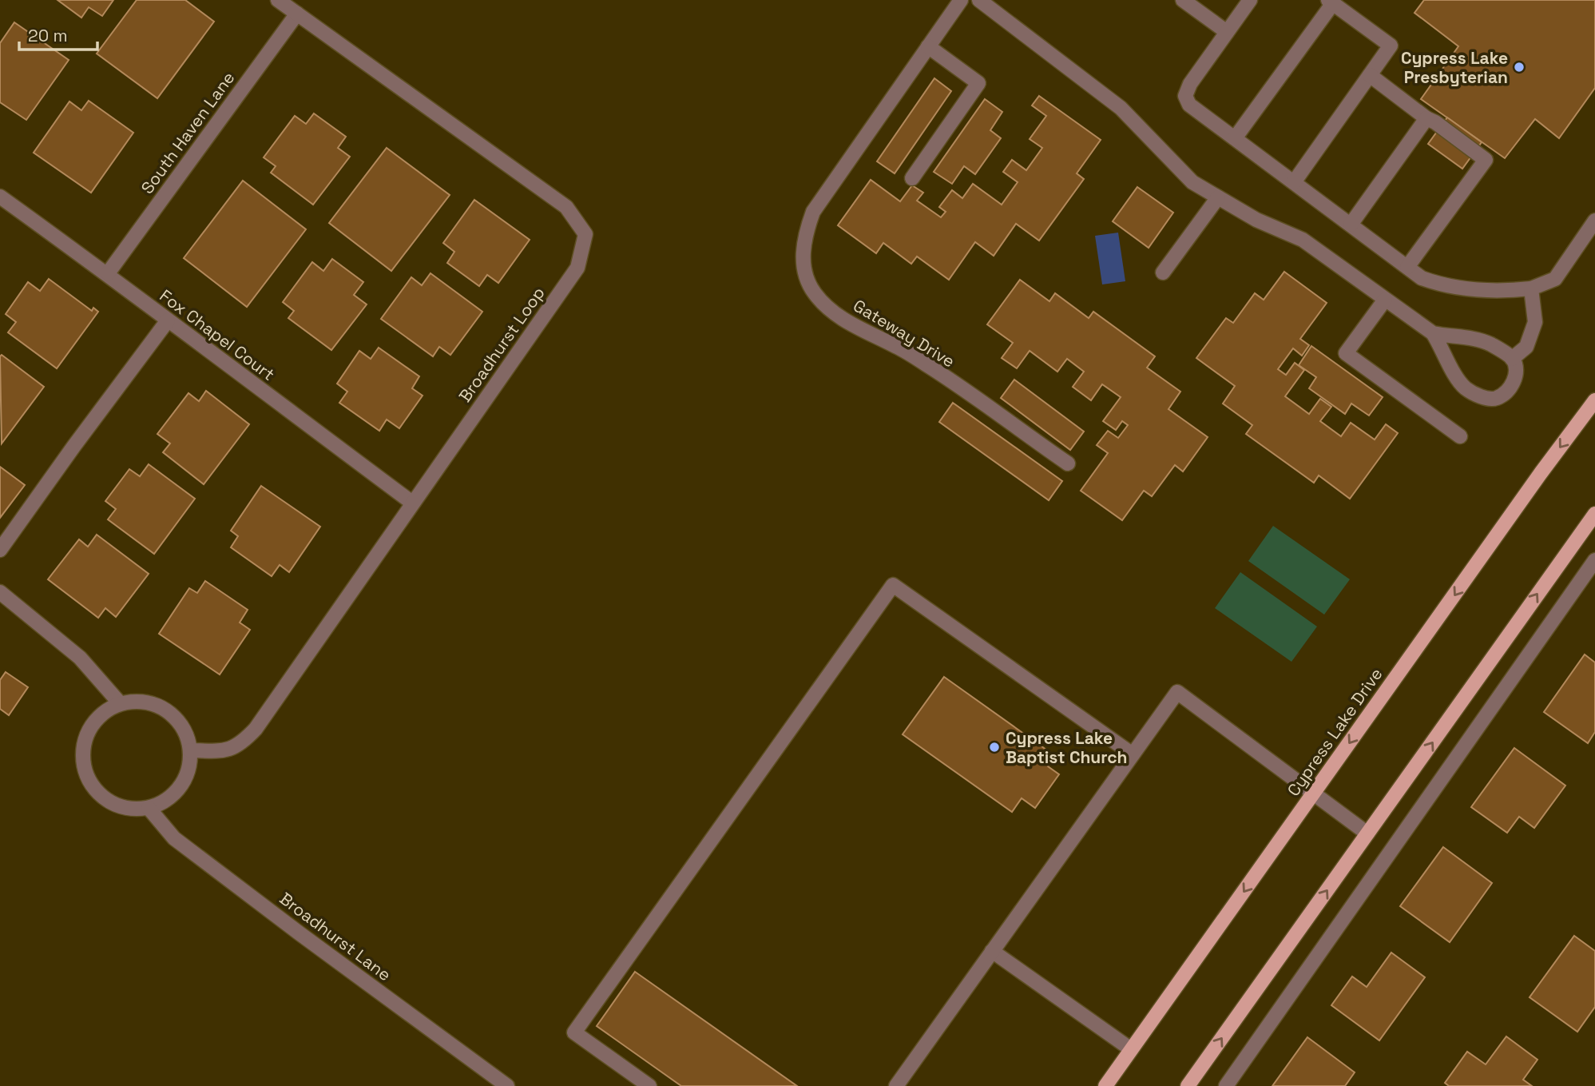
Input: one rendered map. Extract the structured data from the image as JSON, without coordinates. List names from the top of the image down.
{
  "streets": {
    "main road": ["Cypress Lake Drive"],
    "street": [
      "South Haven Lane",
      "Gateway Drive",
      "Fox Chapel Court",
      "Broadhurst Loop",
      "Broadhurst Lane"
    ]
  },
  "crossings": [
    ["South Haven Lane", "Fox Chapel Court"],
    ["South Haven Lane", "Broadhurst Loop"],
    ["Fox Chapel Court", "Broadhurst Loop"],
    ["Broadhurst Loop", "Broadhurst Lane"]
  ],
  "places": ["Cypress Lake Presbyterian", "Cypress Lake Baptist Church"],
  "scale_bar": "20 m"
}
